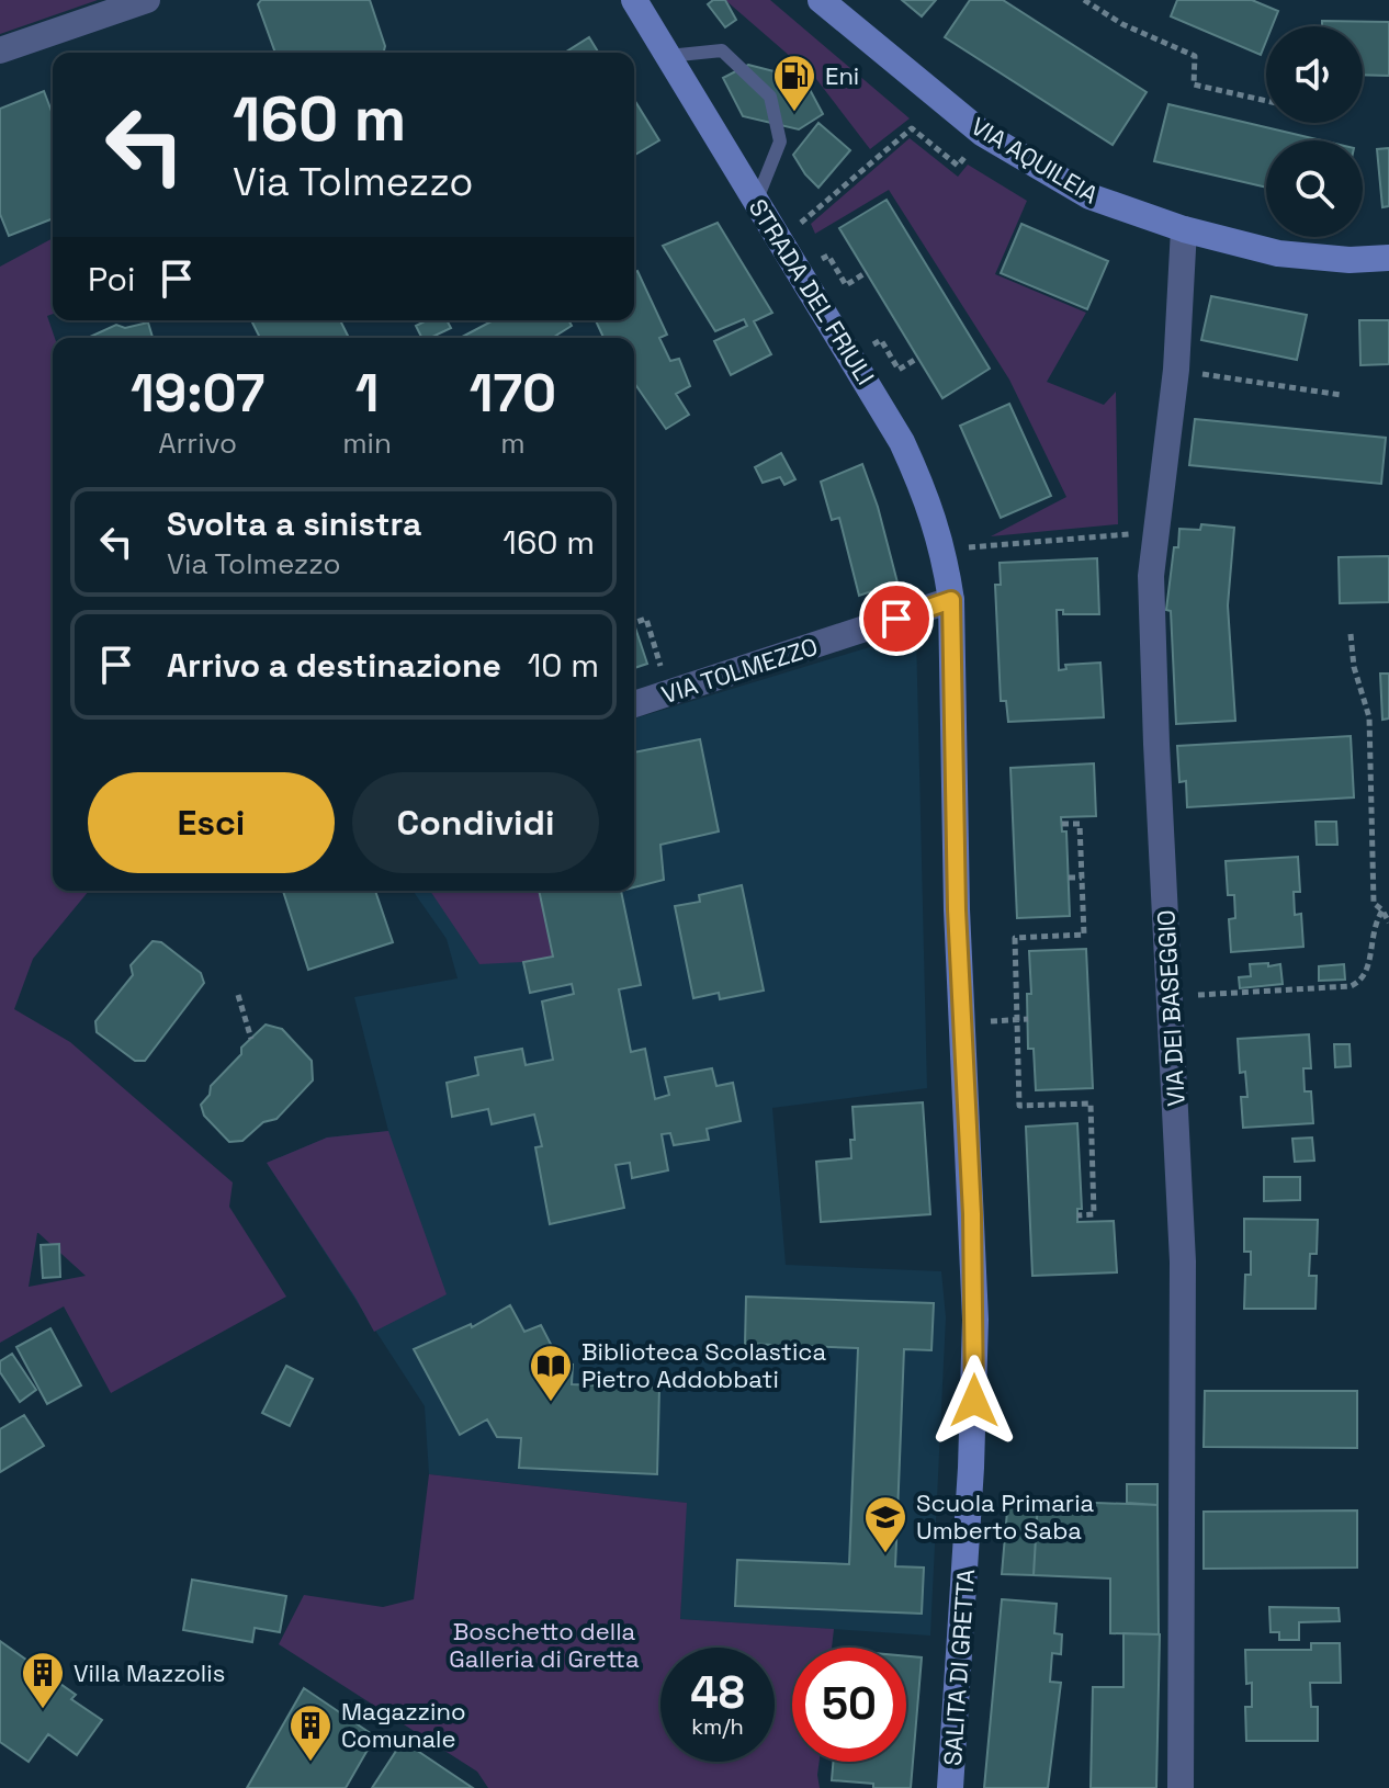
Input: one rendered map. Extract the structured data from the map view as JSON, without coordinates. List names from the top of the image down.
{
  "streets": {
    "main road": ["VIA AQUILEIA", "STRADA DEL FRIULI", "SALITA DI GRETTA"],
    "street": ["VIA TOLMEZZO", "VIA DEI BASEGGIO"]
  },
  "crossings": [
    ["VIA AQUILEIA", "VIA DEI BASEGGIO"],
    ["STRADA DEL FRIULI", "VIA TOLMEZZO"],
    ["STRADA DEL FRIULI", "SALITA DI GRETTA"],
    ["VIA TOLMEZZO", "SALITA DI GRETTA"]
  ],
  "parks": ["Boschetto della Galleria di Gretta"],
  "places": {
    "fuel station": ["Eni"],
    "library": ["Biblioteca Scolastica Pietro Addobbati"],
    "school or university": ["Scuola Primaria Umberto Saba"],
    "building": ["Villa Mazzolis", "Magazzino Comunale"]
  },
  "page": {
    "turn": ["160 m", "Via Tolmezzo"],
    "then": "Poi",
    "eta": [
      "19:07",
      "Arrivo",
      "1",
      "min",
      "170",
      "m"
    ],
    "list": [
      {
        "name": "Svolta a sinistra",
        "note": "Via Tolmezzo",
        "value": "160 m"
      },
      {
        "name": "Arrivo a destinazione",
        "value": "10 m"
      }
    ],
    "buttons": ["Esci", "Condividi"],
    "speed": "48 km/h",
    "limit": "50"
  }
}
